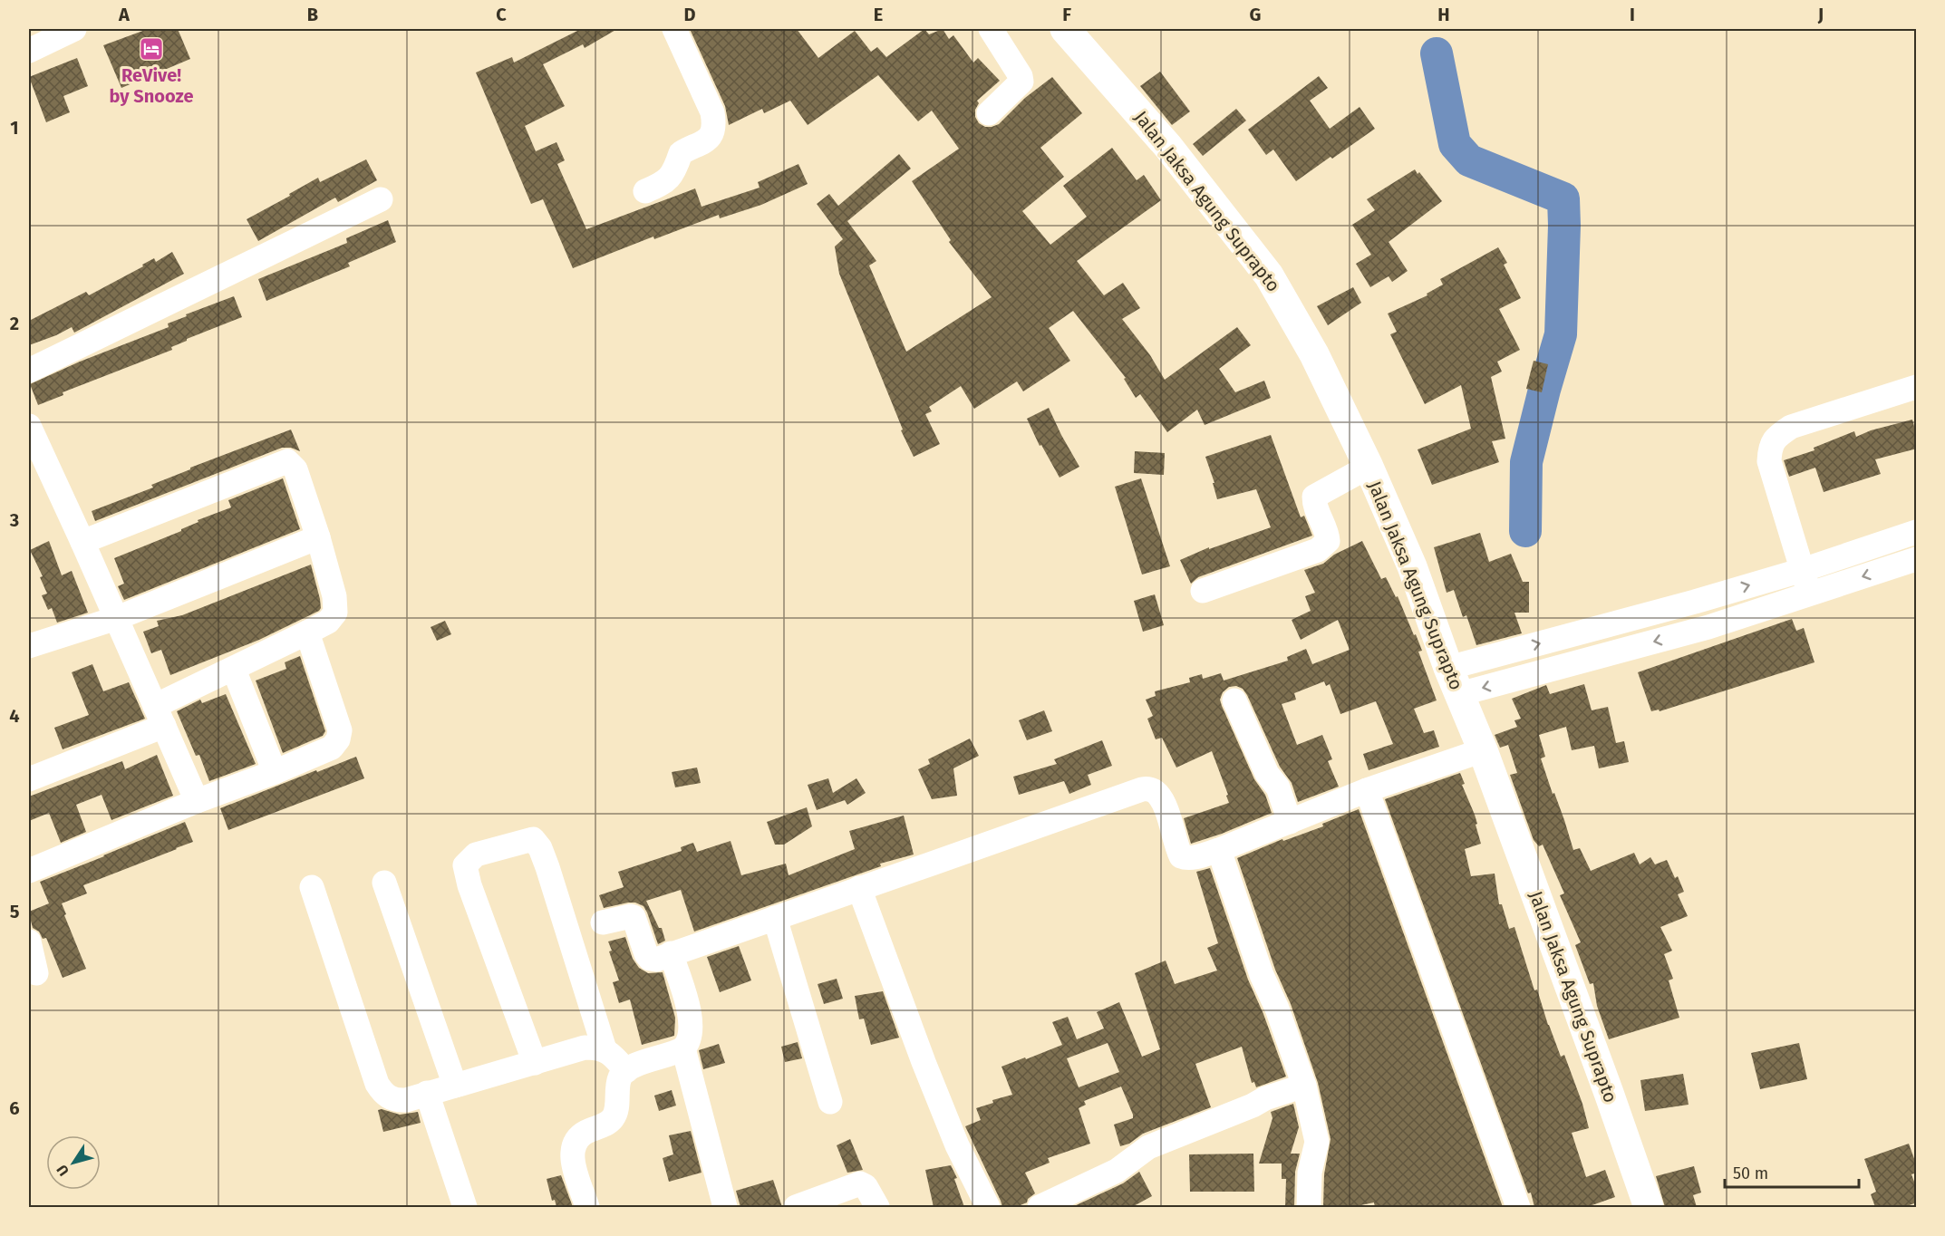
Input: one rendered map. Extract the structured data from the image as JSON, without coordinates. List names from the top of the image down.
{
  "streets": {
    "main road": ["Jalan Jaksa Agung Suprapto"]
  },
  "places": {
    "hotel": ["ReVive! by Snooze"]
  },
  "scale_bar": "50 m",
  "north": "bottom left",
  "grid": {
    "columns": [
      "A",
      "B",
      "C",
      "D",
      "E",
      "F",
      "G",
      "H",
      "I",
      "J"
    ],
    "rows": [
      "1",
      "2",
      "3",
      "4",
      "5",
      "6"
    ]
  }
}
